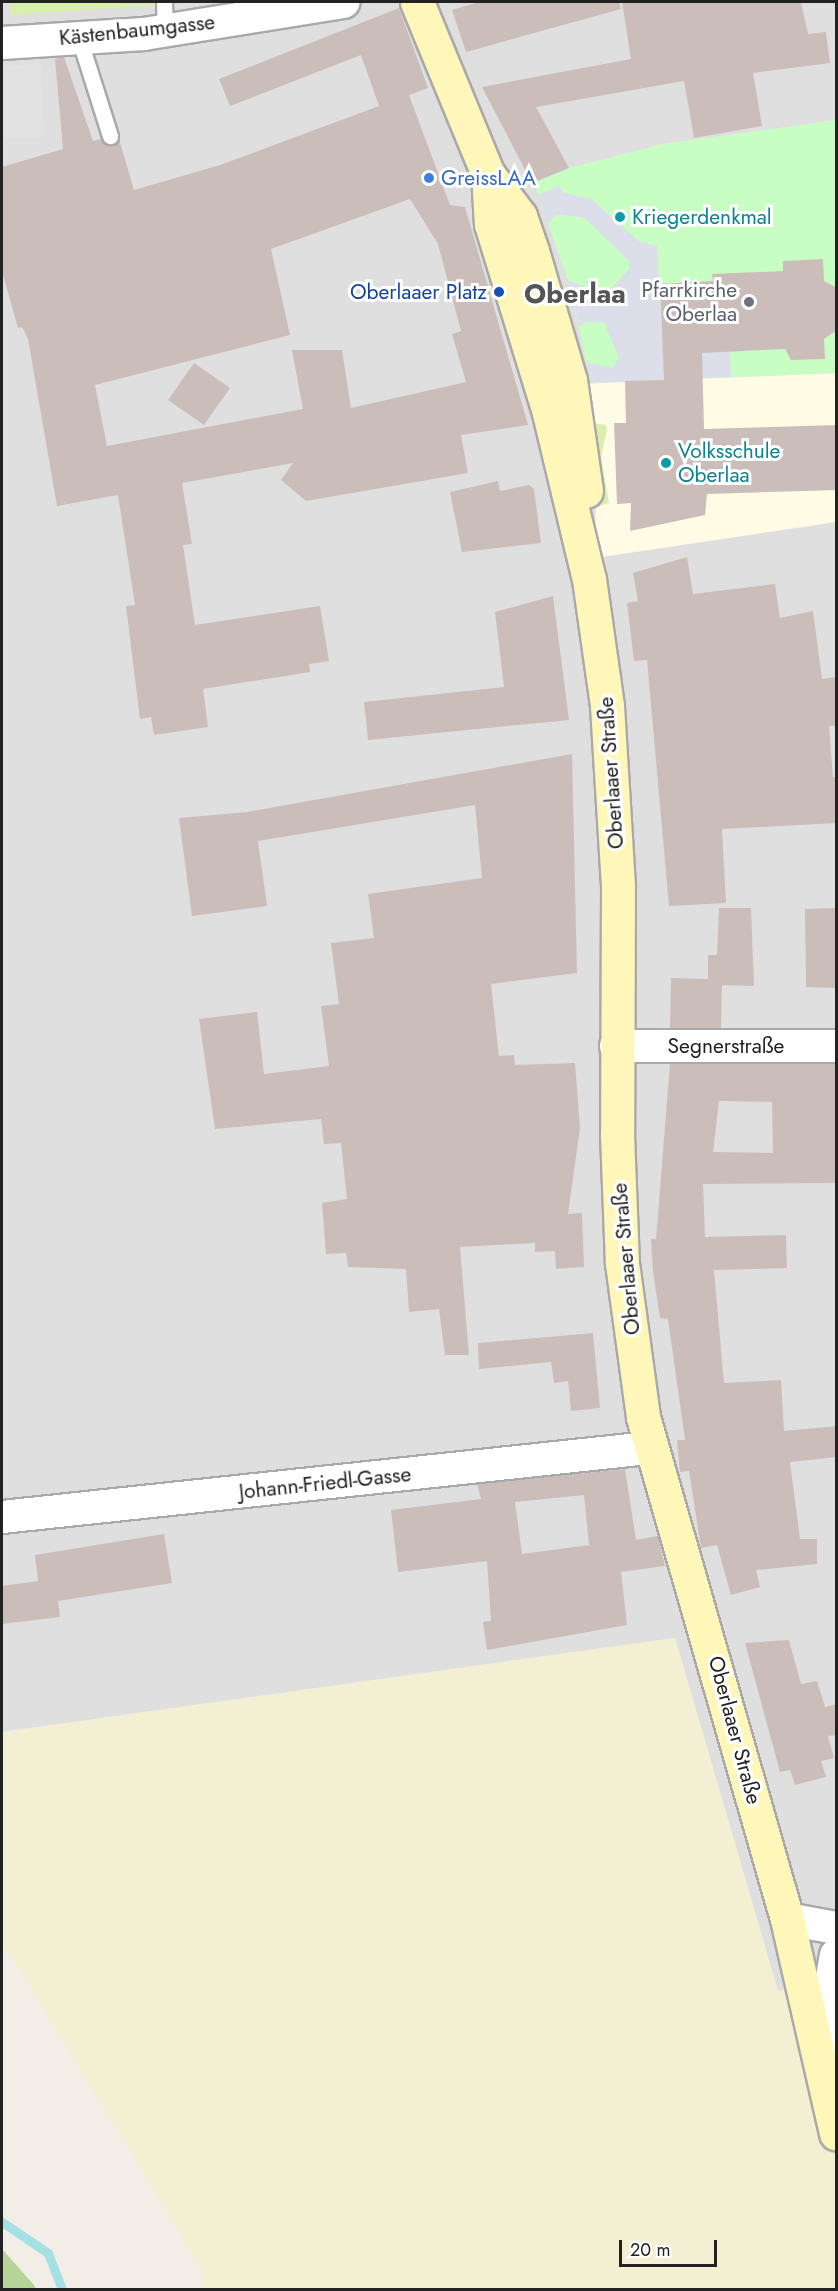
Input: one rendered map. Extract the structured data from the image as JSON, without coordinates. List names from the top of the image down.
{
  "streets": {
    "main road": ["Oberlaaer Straße"],
    "street": ["Kästenbaumgasse", "Segnerstraße", "Johann-Friedl-Gasse"]
  },
  "crossings": [
    ["Oberlaaer Straße", "Segnerstraße"],
    ["Oberlaaer Straße", "Johann-Friedl-Gasse"]
  ],
  "districts": ["Oberlaa"],
  "places": [
    "GreissLAA",
    "Kriegerdenkmal",
    "Oberlaaer Platz",
    "Pfarrkirche Oberlaa",
    "Volksschule Oberlaa"
  ],
  "scale_bar": "20 m"
}
